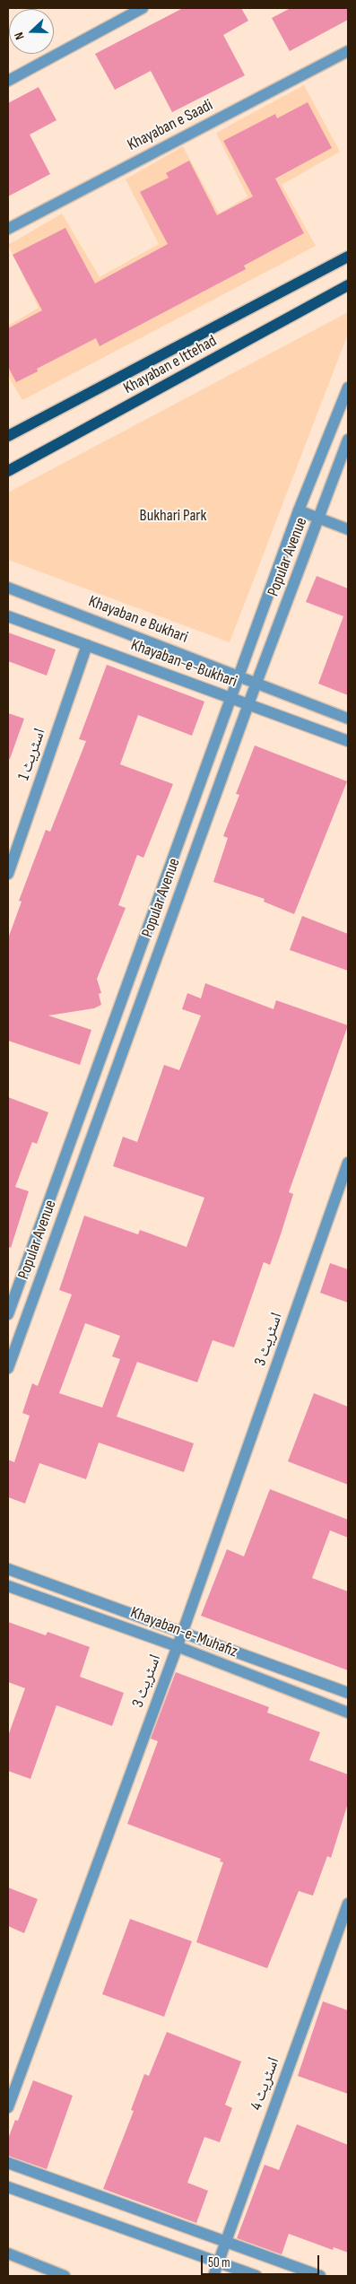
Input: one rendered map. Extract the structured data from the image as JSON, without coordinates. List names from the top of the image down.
{
  "streets": {
    "main road": ["Khayaban e Ittehad"],
    "street": [
      "Khayaban e Saadi",
      "Popular Avenue",
      "Khayaban e Bukhari",
      "Khayaban-e-Bukhari",
      "اسٹریٹ 1",
      "اسٹریٹ 3",
      "Khayaban-e-Muhafiz",
      "اسٹریٹ 4"
    ]
  },
  "crossings": [
    ["Popular Avenue", "Khayaban e Bukhari"],
    ["Popular Avenue", "Khayaban-e-Bukhari"],
    ["Khayaban e Bukhari", "Khayaban-e-Bukhari"],
    ["Khayaban-e-Bukhari", "اسٹریٹ 1"],
    ["اسٹریٹ 3", "Khayaban-e-Muhafiz"]
  ],
  "parks": ["Bukhari Park"],
  "scale_bar": "50 m",
  "north": "left"
}
